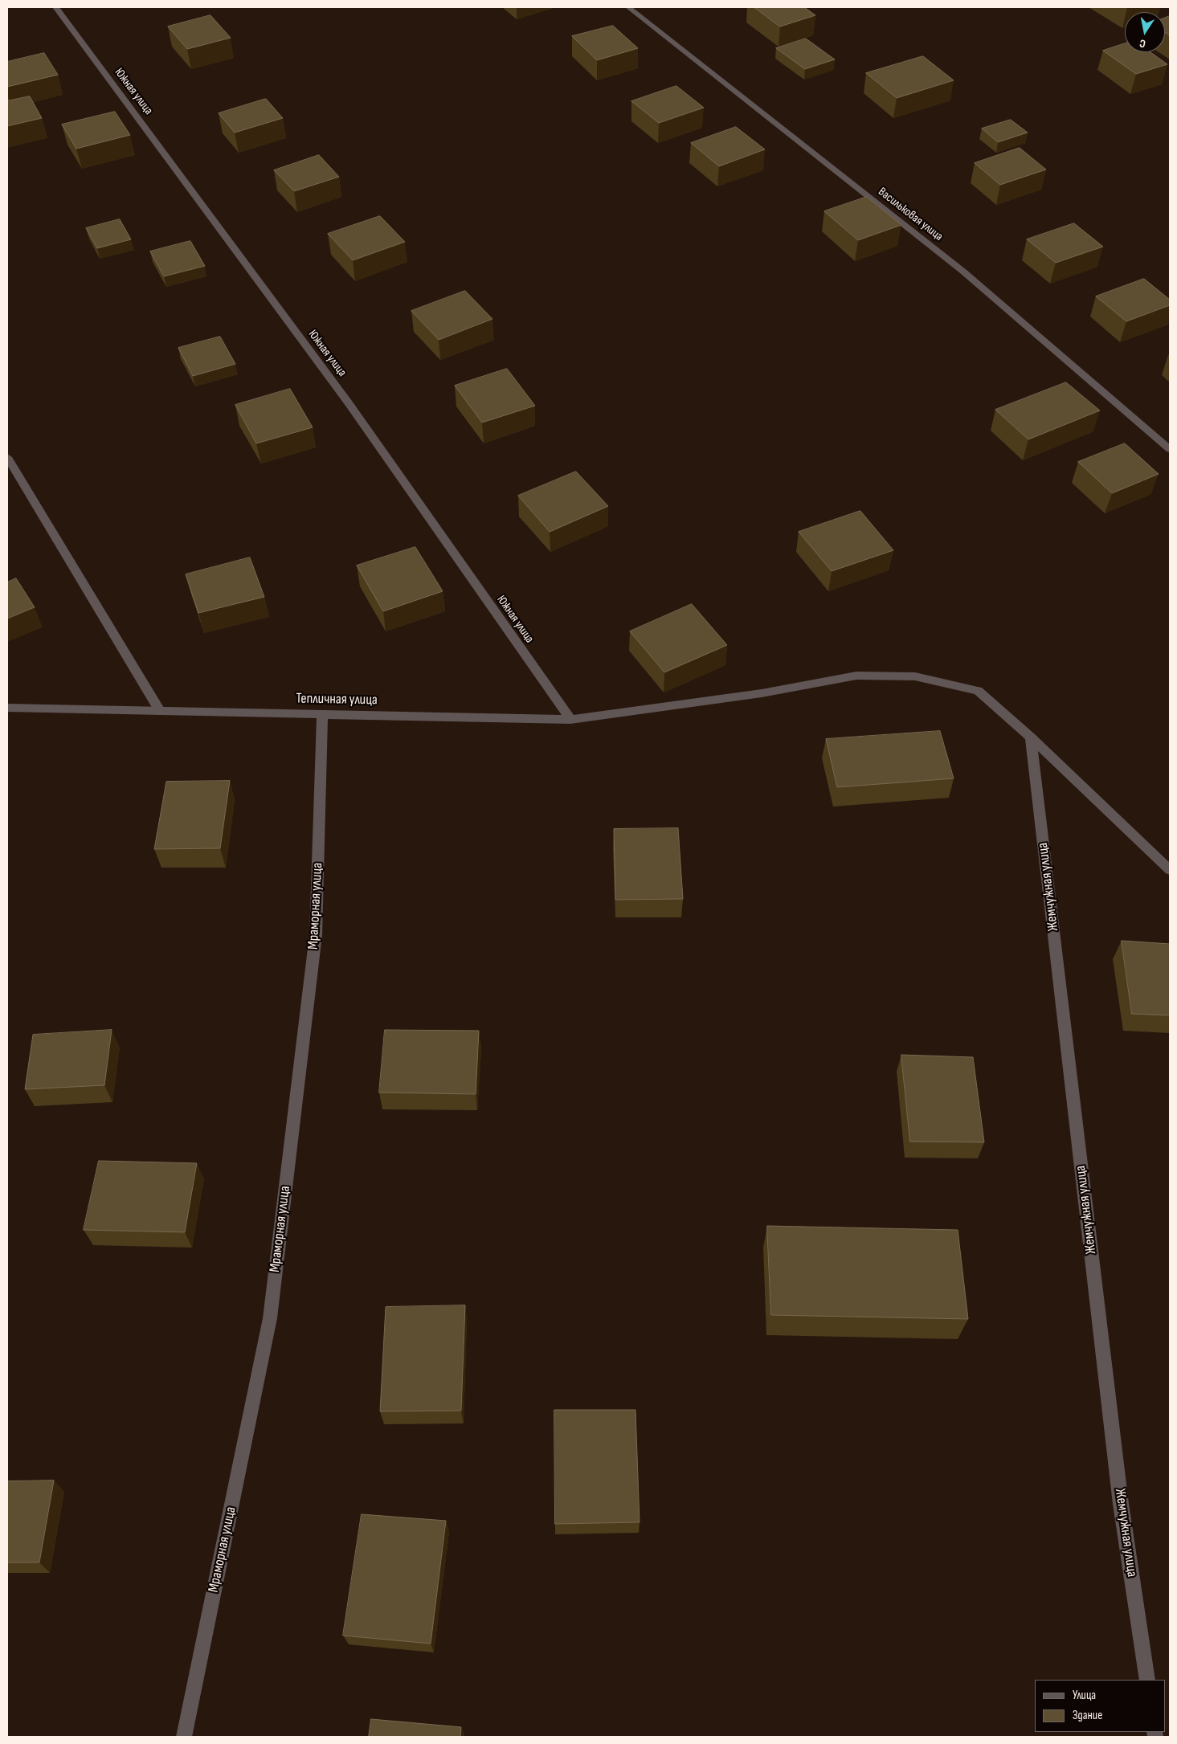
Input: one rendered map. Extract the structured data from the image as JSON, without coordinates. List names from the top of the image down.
{
  "streets": {
    "street": [
      "Южная улица",
      "Васильковая улица",
      "Тепличная улица",
      "Жемчужная улица",
      "Мраморная улица"
    ]
  },
  "crossings": [
    ["Южная улица", "Тепличная улица"],
    ["Тепличная улица", "Жемчужная улица"],
    ["Тепличная улица", "Мраморная улица"]
  ],
  "legend": ["Улица", "Здание"],
  "north": "bottom"
}
